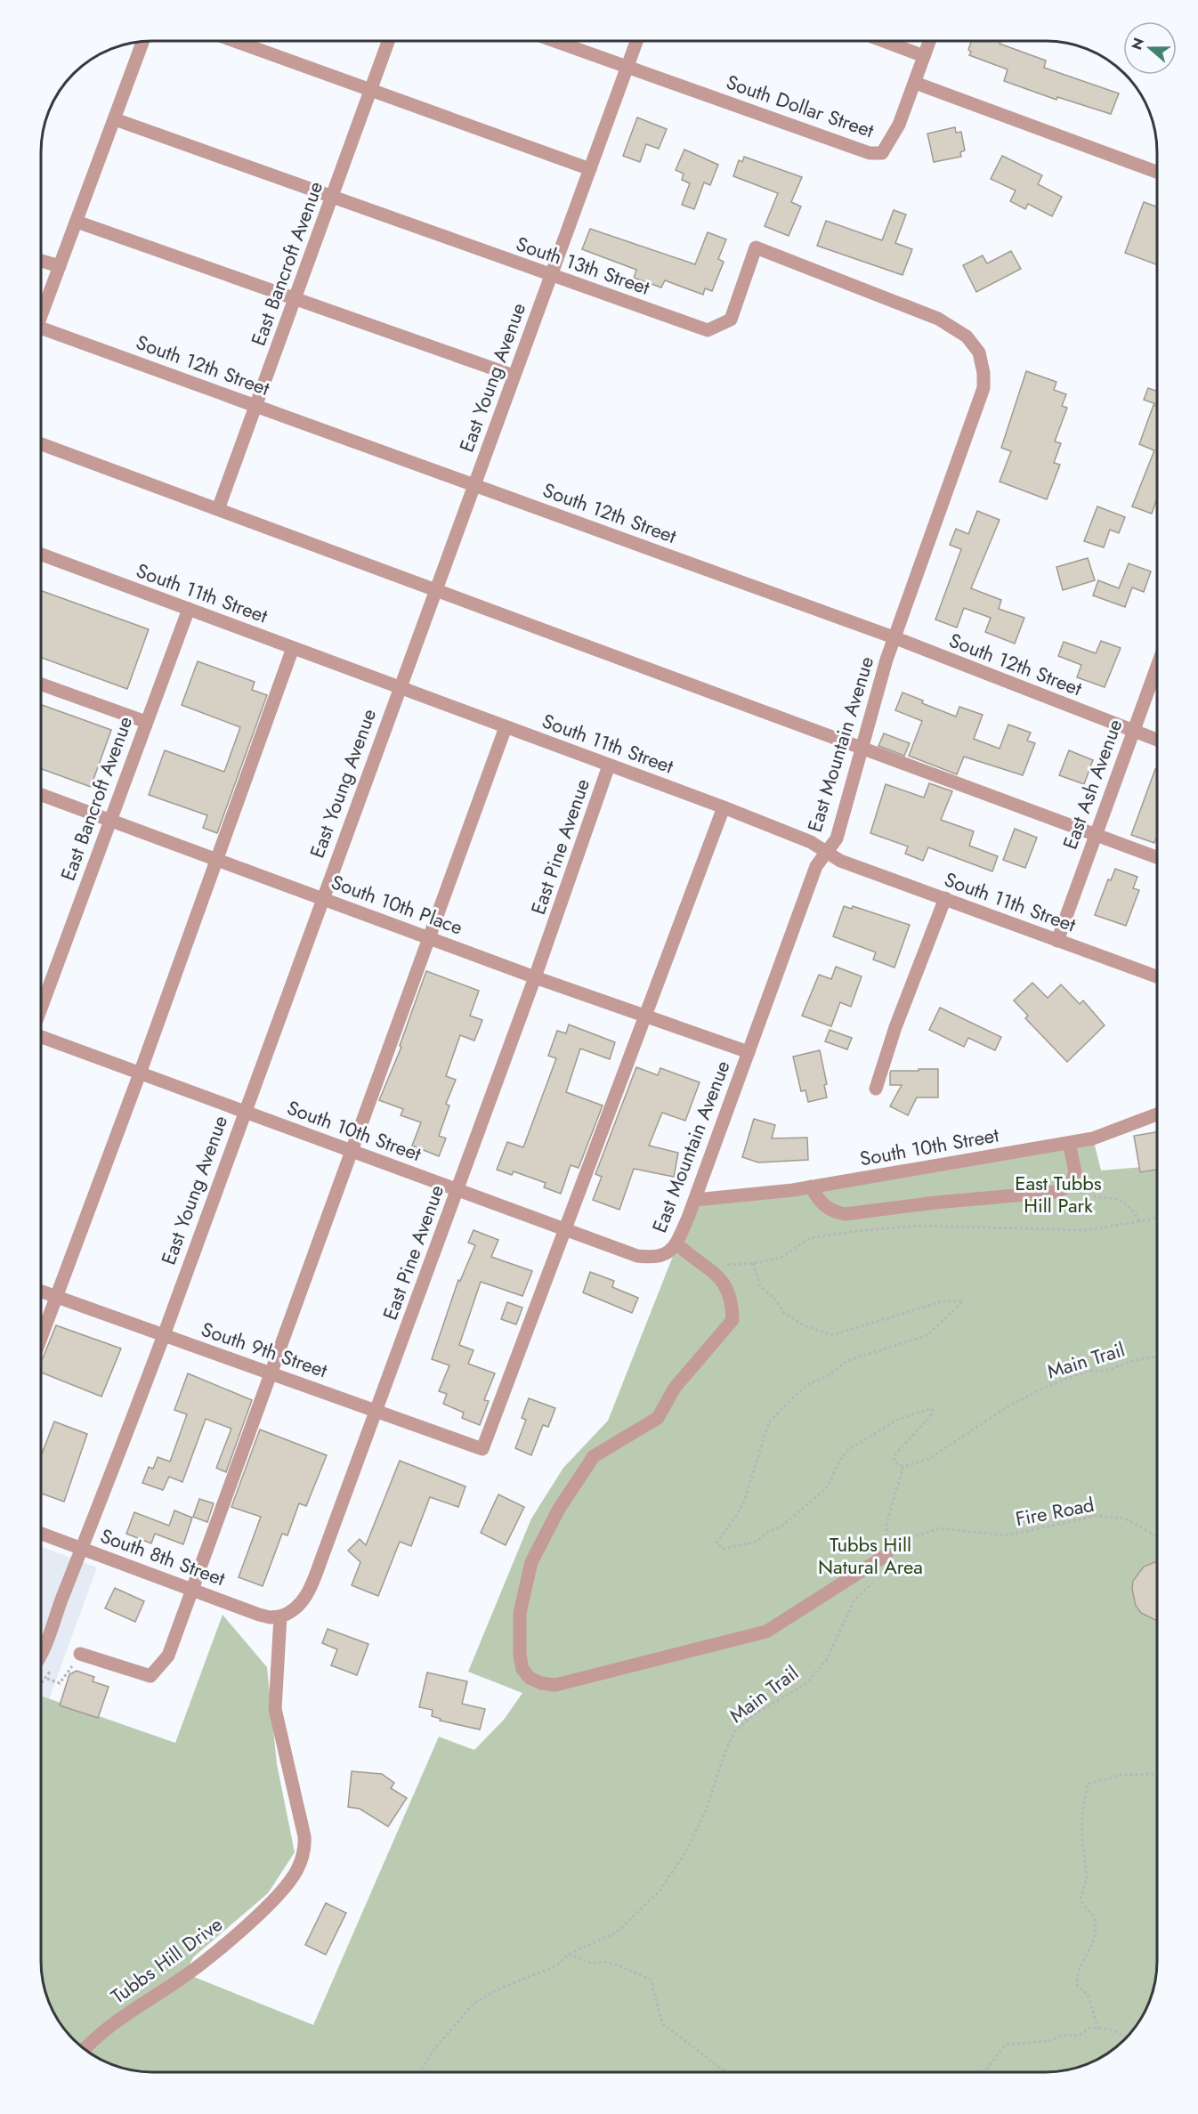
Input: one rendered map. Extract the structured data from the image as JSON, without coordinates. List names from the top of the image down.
{
  "streets": {
    "street": [
      "South Dollar Street",
      "East Bancroft Avenue",
      "South 13th Street",
      "South 12th Street",
      "East Young Avenue",
      "South 11th Street",
      "East Mountain Avenue",
      "East Ash Avenue",
      "East Pine Avenue",
      "South 10th Place",
      "South 10th Street",
      "South 9th Street",
      "South 8th Street",
      "Tubbs Hill Drive"
    ],
    "path": ["Main Trail", "Fire Road"]
  },
  "crossings": [
    ["South Dollar Street", "East Young Avenue"],
    ["East Bancroft Avenue", "South 13th Street"],
    ["East Bancroft Avenue", "South 12th Street"],
    ["East Bancroft Avenue", "South 11th Street"],
    ["East Bancroft Avenue", "South 10th Place"],
    ["South 13th Street", "East Young Avenue"],
    ["South 13th Street", "East Mountain Avenue"],
    ["South 12th Street", "East Young Avenue"],
    ["South 12th Street", "East Mountain Avenue"],
    ["South 12th Street", "East Ash Avenue"],
    ["East Young Avenue", "South 11th Street"],
    ["East Young Avenue", "South 10th Place"],
    ["East Young Avenue", "South 10th Street"],
    ["East Young Avenue", "South 9th Street"],
    ["East Young Avenue", "South 8th Street"],
    ["South 11th Street", "East Mountain Avenue"],
    ["South 11th Street", "East Ash Avenue"],
    ["South 11th Street", "East Pine Avenue"],
    ["East Mountain Avenue", "South 10th Place"],
    ["East Mountain Avenue", "South 10th Street"],
    ["East Pine Avenue", "South 10th Place"],
    ["East Pine Avenue", "South 10th Street"],
    ["East Pine Avenue", "South 9th Street"],
    ["East Pine Avenue", "South 8th Street"],
    ["East Pine Avenue", "Tubbs Hill Drive"],
    ["South 10th Street", "South 9th Street"],
    ["South 8th Street", "Tubbs Hill Drive"]
  ],
  "parks": ["East Tubbs Hill Park", "Tubbs Hill Natural Area"],
  "north": "left"
}
